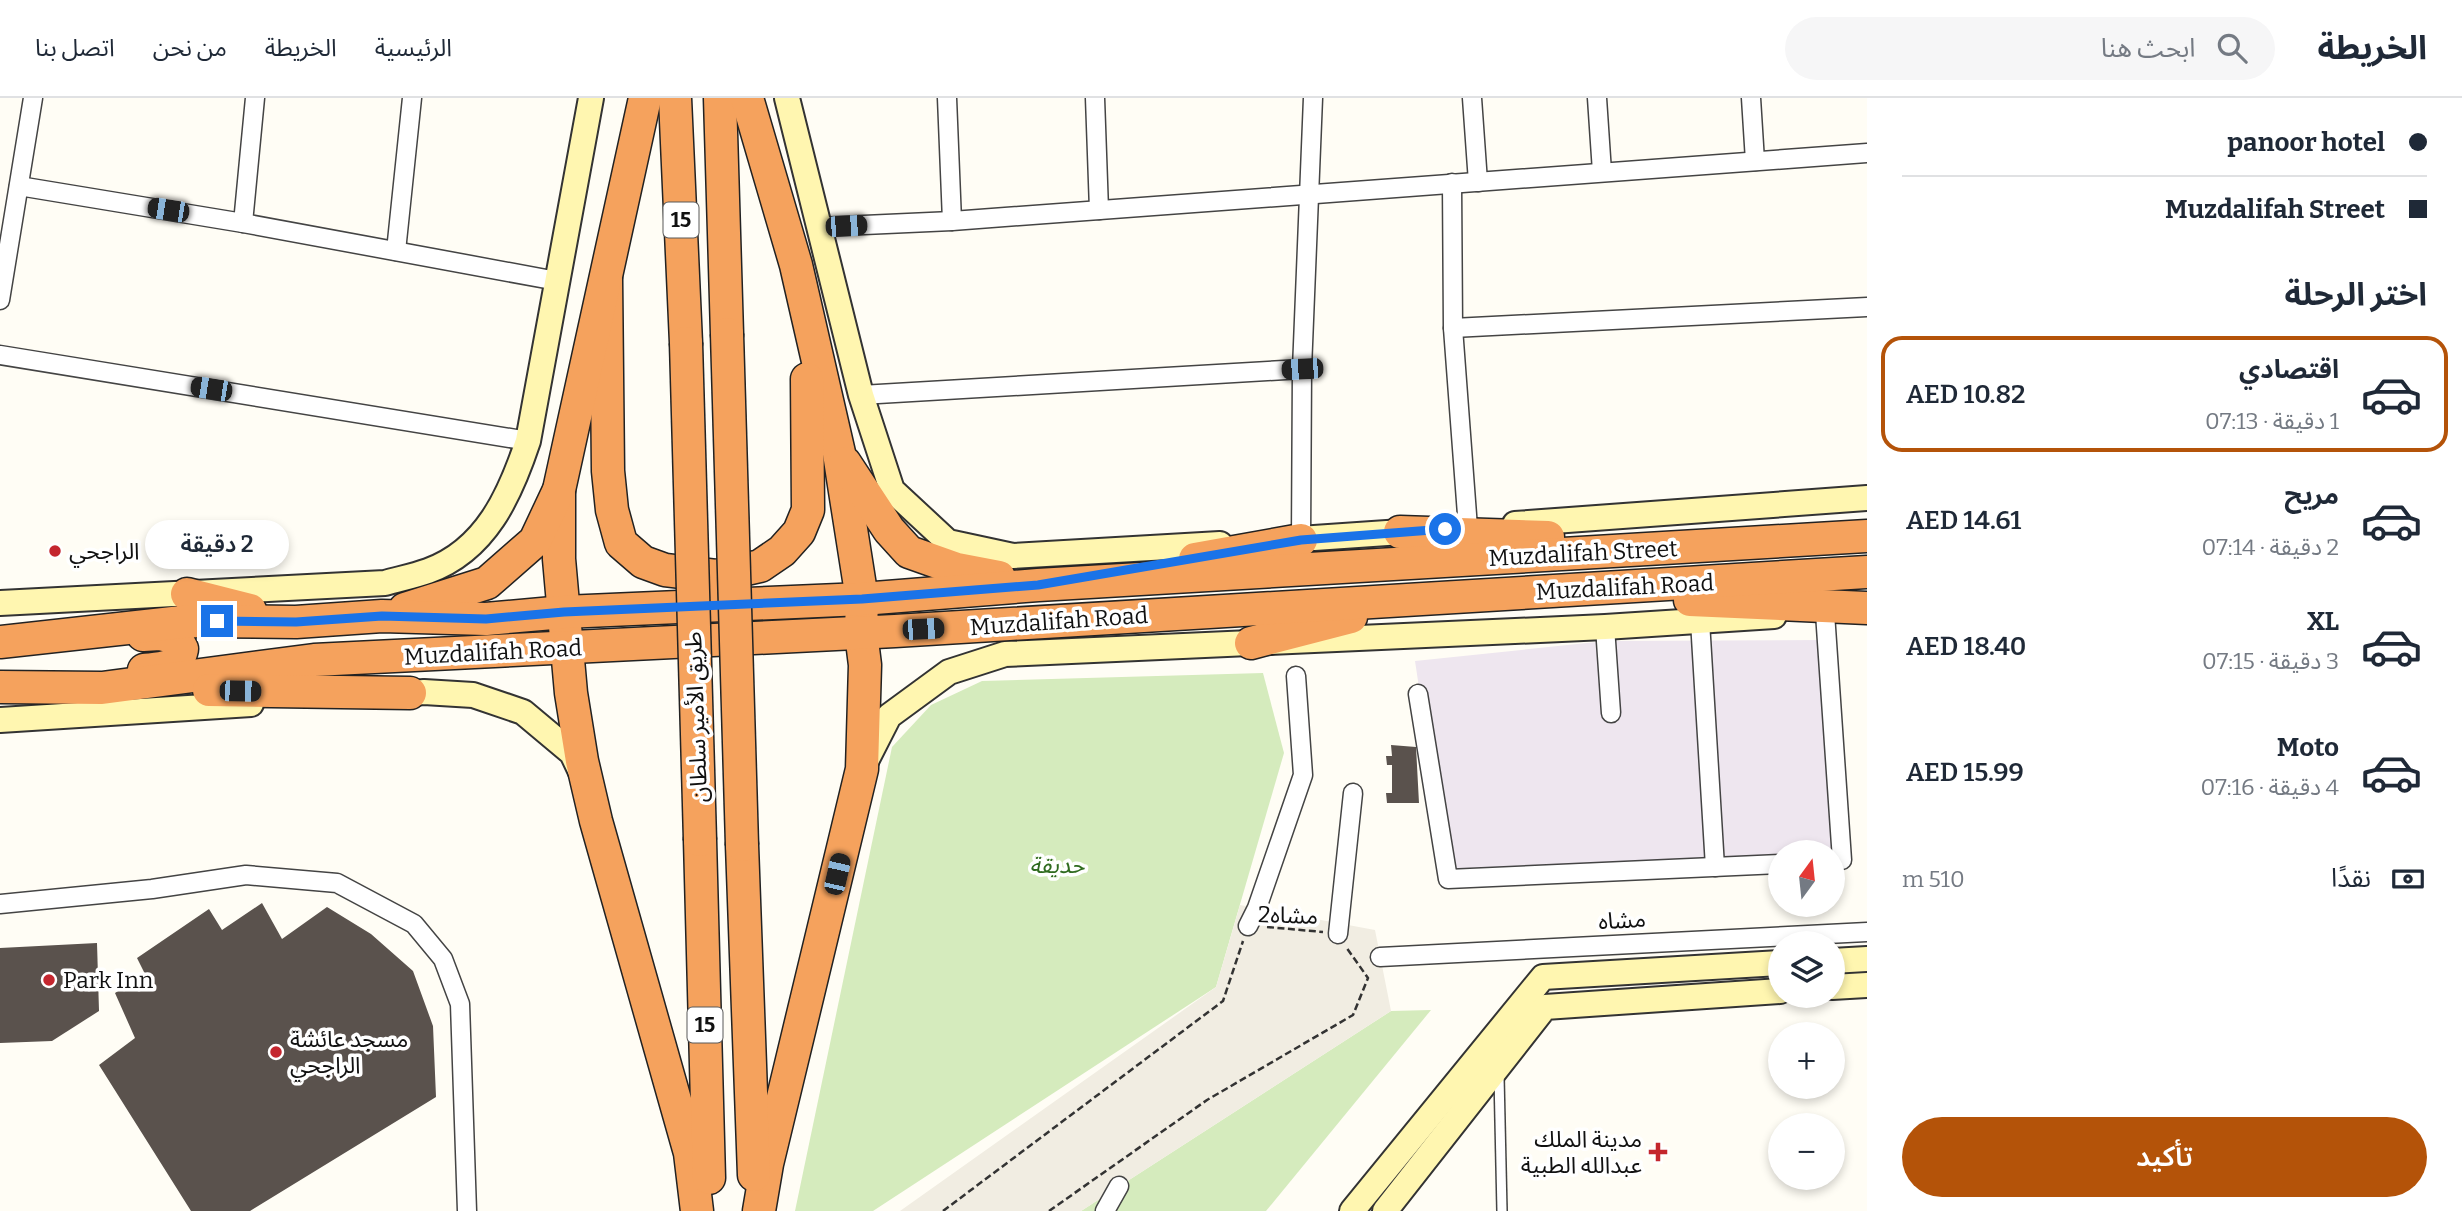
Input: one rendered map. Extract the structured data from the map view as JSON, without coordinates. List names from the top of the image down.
{
  "streets": {
    "highway": [
      "15",
      "Muzdalifah Street",
      "Muzdalifah Road",
      "طريق الأمير سلطان"
    ],
    "street": ["مشاه"],
    "path": ["مشاه2"]
  },
  "parks": ["حديقة"],
  "places": {
    "other": ["الراجحي", "Park Inn", "مسجد عائشة الراجحي"],
    "health": ["مدينة الملك عبدالله الطبية"]
  },
  "north": "top",
  "page": {
    "header": "الخريطة",
    "search": "ابحث هنا",
    "nav": [
      "الرئيسية",
      "الخريطة",
      "من نحن",
      "اتصل بنا"
    ],
    "banner": ["panoor hotel", "Muzdalifah Street"],
    "heading": "اختر الرحلة",
    "list": [
      {
        "name": "اقتصادي",
        "note": "1 دقيقة · 07:13",
        "value": "AED 10.82"
      },
      {
        "name": "مريح",
        "note": "2 دقيقة · 07:14",
        "value": "AED 14.61"
      },
      {
        "name": "XL",
        "note": "3 دقيقة · 07:15",
        "value": "AED 18.40"
      },
      {
        "name": "Moto",
        "note": "4 دقيقة · 07:16",
        "value": "AED 15.99"
      }
    ],
    "bubble": "2 دقيقة",
    "pay": ["نقدًا", "510 m"],
    "map_buttons": ["+", "−"],
    "buttons": "تأكيد"
  }
}
